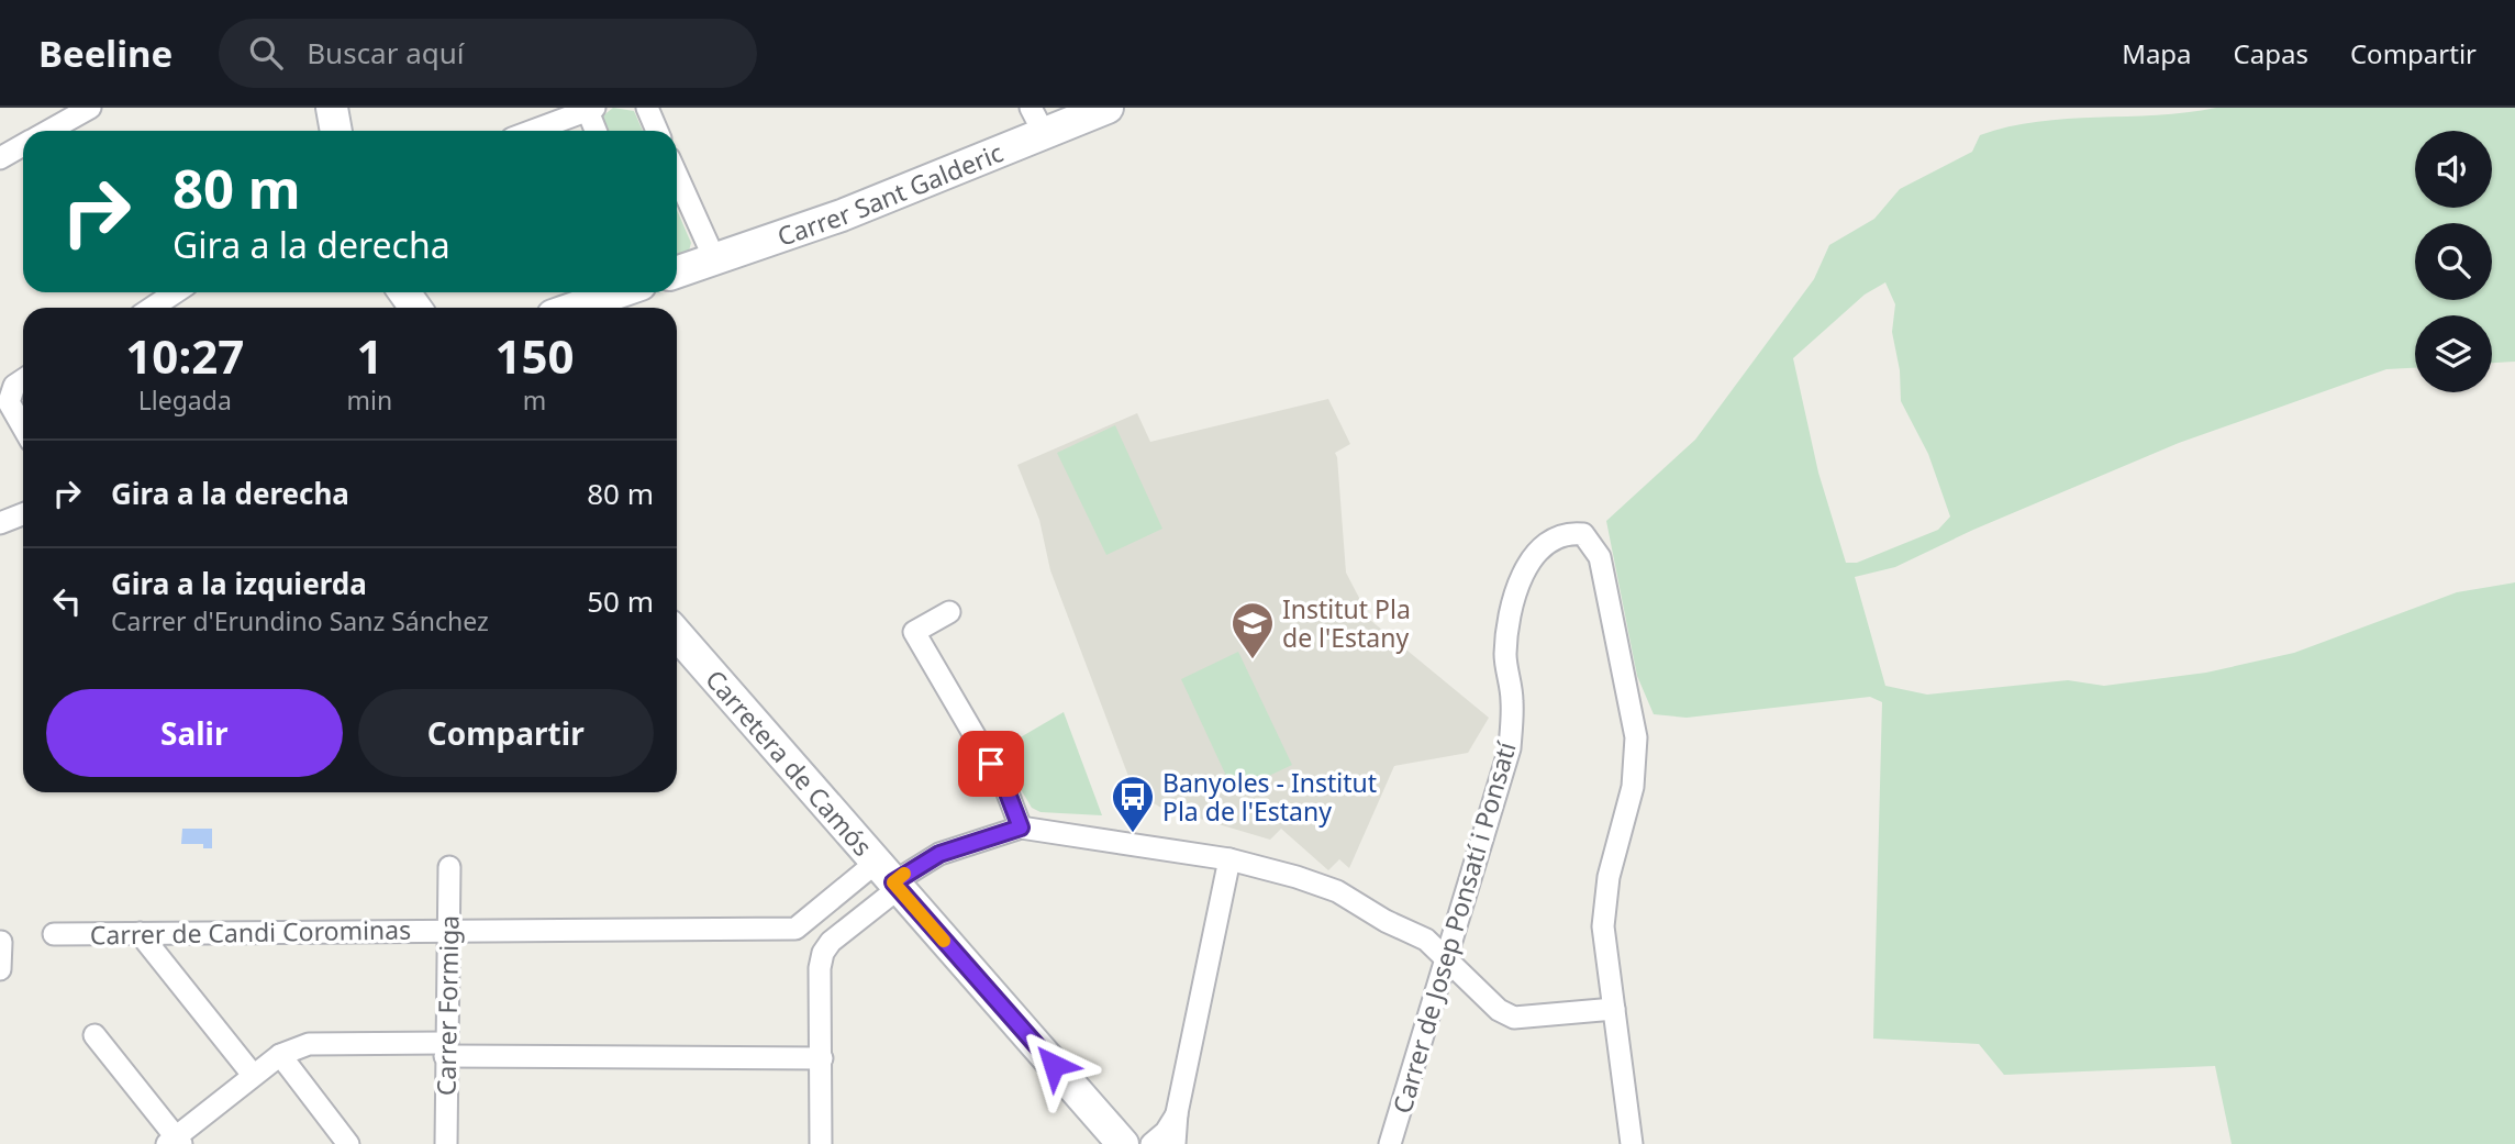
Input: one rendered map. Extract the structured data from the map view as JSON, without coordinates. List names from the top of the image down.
{
  "streets": {
    "street": [
      "Carrer Sant Galderic",
      "Carretera de Camós",
      "Carrer de Josep Ponsatí i Ponsatí",
      "Carrer de Candi Corominas",
      "Carrer Formiga"
    ]
  },
  "crossings": [
    ["Carrer de Candi Corominas", "Carrer Formiga"]
  ],
  "places": {
    "school or university": ["Institut Pla de l'Estany"],
    "bus stop": ["Banyoles - Institut Pla de l'Estany"]
  },
  "page": {
    "header": "Beeline",
    "search": "Buscar aquí",
    "nav": ["Mapa", "Capas", "Compartir"],
    "turn": ["80 m", "Gira a la derecha"],
    "eta": [
      "10:27",
      "Llegada",
      "1",
      "min",
      "150",
      "m"
    ],
    "list": [
      {
        "name": "Gira a la derecha",
        "value": "80 m"
      },
      {
        "name": "Gira a la izquierda",
        "note": "Carrer d'Erundino Sanz Sánchez",
        "value": "50 m"
      }
    ],
    "buttons": ["Salir", "Compartir"]
  }
}
